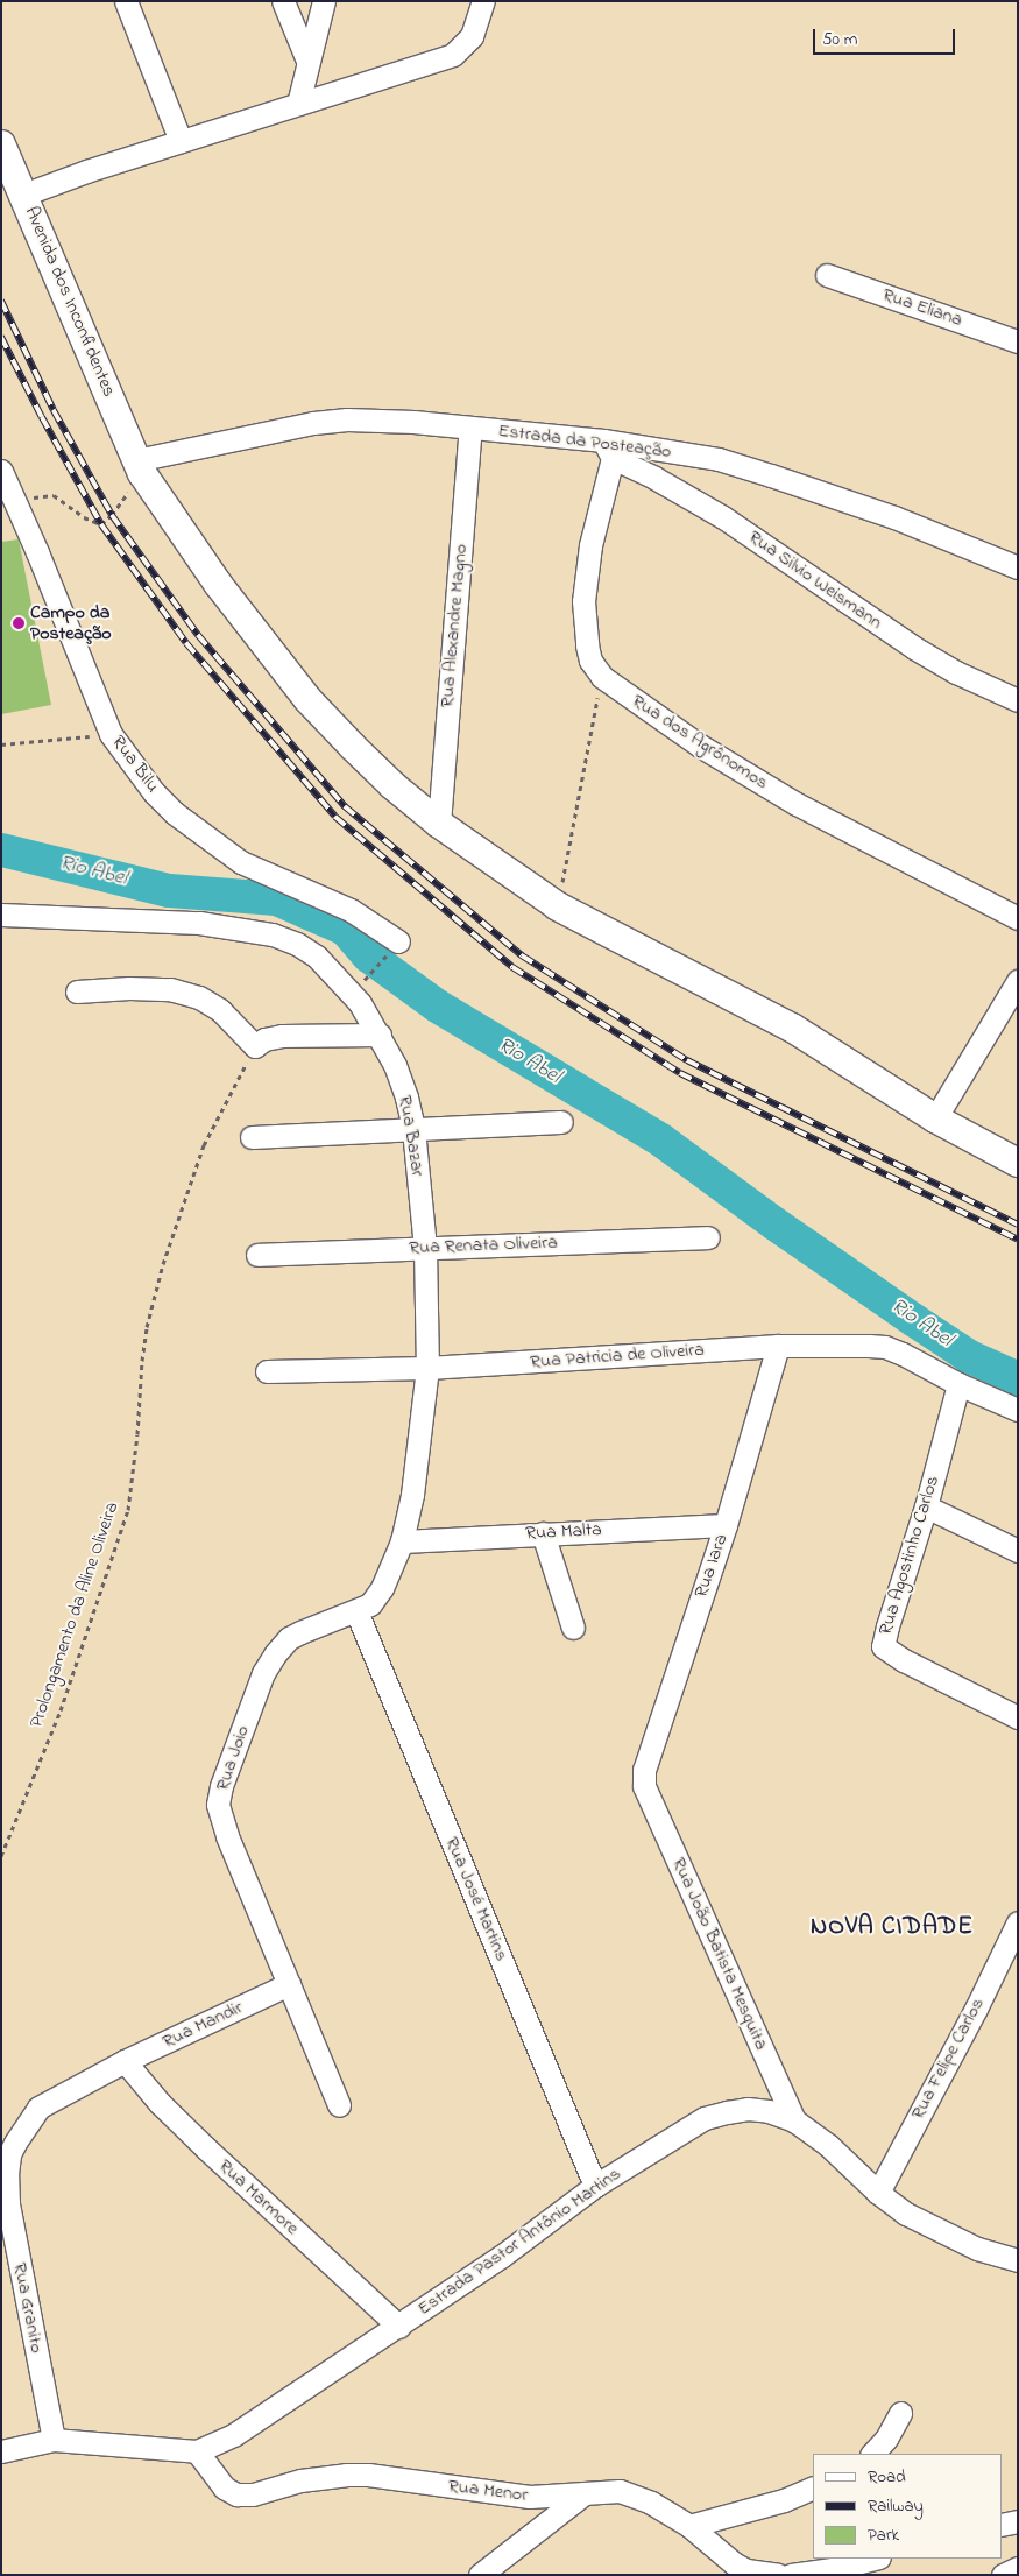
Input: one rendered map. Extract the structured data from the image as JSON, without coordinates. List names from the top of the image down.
{
  "streets": {
    "main road": ["Avenida dos Inconfidentes"],
    "street": [
      "Rua Eliana",
      "Estrada da Posteação",
      "Rua Silvio Weismann",
      "Rua Alexandre Magno",
      "Rua dos Agrônomos",
      "Rua Bilu",
      "Rua Bazar",
      "Rua Renata Oliveira",
      "Rua Patricia de Oliveira",
      "Rua Malta",
      "Rua Agostinho Carlos",
      "Rua Iara",
      "Rua Joio",
      "Rua José Martins",
      "Rua João Batista Mesquita",
      "Rua Mandir",
      "Rua Felipe Carlos",
      "Rua Marmore",
      "Estrada Pastor Antônio Martins",
      "Rua Granito",
      "Rua Menor"
    ],
    "path": ["Prolongamento da Aline Oliveira"]
  },
  "crossings": [
    ["Avenida dos Inconfidentes", "Estrada da Posteação"],
    ["Avenida dos Inconfidentes", "Rua Alexandre Magno"],
    ["Estrada da Posteação", "Rua Silvio Weismann"],
    ["Estrada da Posteação", "Rua Alexandre Magno"],
    ["Estrada da Posteação", "Rua dos Agrônomos"],
    ["Rua Silvio Weismann", "Rua dos Agrônomos"],
    ["Rua Bazar", "Rua Renata Oliveira"],
    ["Rua Bazar", "Rua Patricia de Oliveira"],
    ["Rua Bazar", "Rua Malta"],
    ["Rua Bazar", "Rua Joio"],
    ["Rua Bazar", "Rua José Martins"],
    ["Rua Patricia de Oliveira", "Rua Agostinho Carlos"],
    ["Rua Patricia de Oliveira", "Rua Iara"],
    ["Rua Malta", "Rua Iara"],
    ["Rua Iara", "Rua João Batista Mesquita"],
    ["Rua Joio", "Rua José Martins"],
    ["Rua Joio", "Rua Mandir"],
    ["Rua José Martins", "Estrada Pastor Antônio Martins"],
    ["Rua João Batista Mesquita", "Estrada Pastor Antônio Martins"],
    ["Rua Mandir", "Rua Marmore"],
    ["Rua Mandir", "Rua Granito"],
    ["Rua Felipe Carlos", "Estrada Pastor Antônio Martins"],
    ["Rua Marmore", "Estrada Pastor Antônio Martins"],
    ["Estrada Pastor Antônio Martins", "Rua Granito"],
    ["Estrada Pastor Antônio Martins", "Rua Menor"]
  ],
  "districts": ["NOVA CIDADE"],
  "water": ["Rio Abel"],
  "places": ["Campo da Posteação"],
  "legend": ["Road", "Railway", "Park"],
  "scale_bar": "50 m"
}
